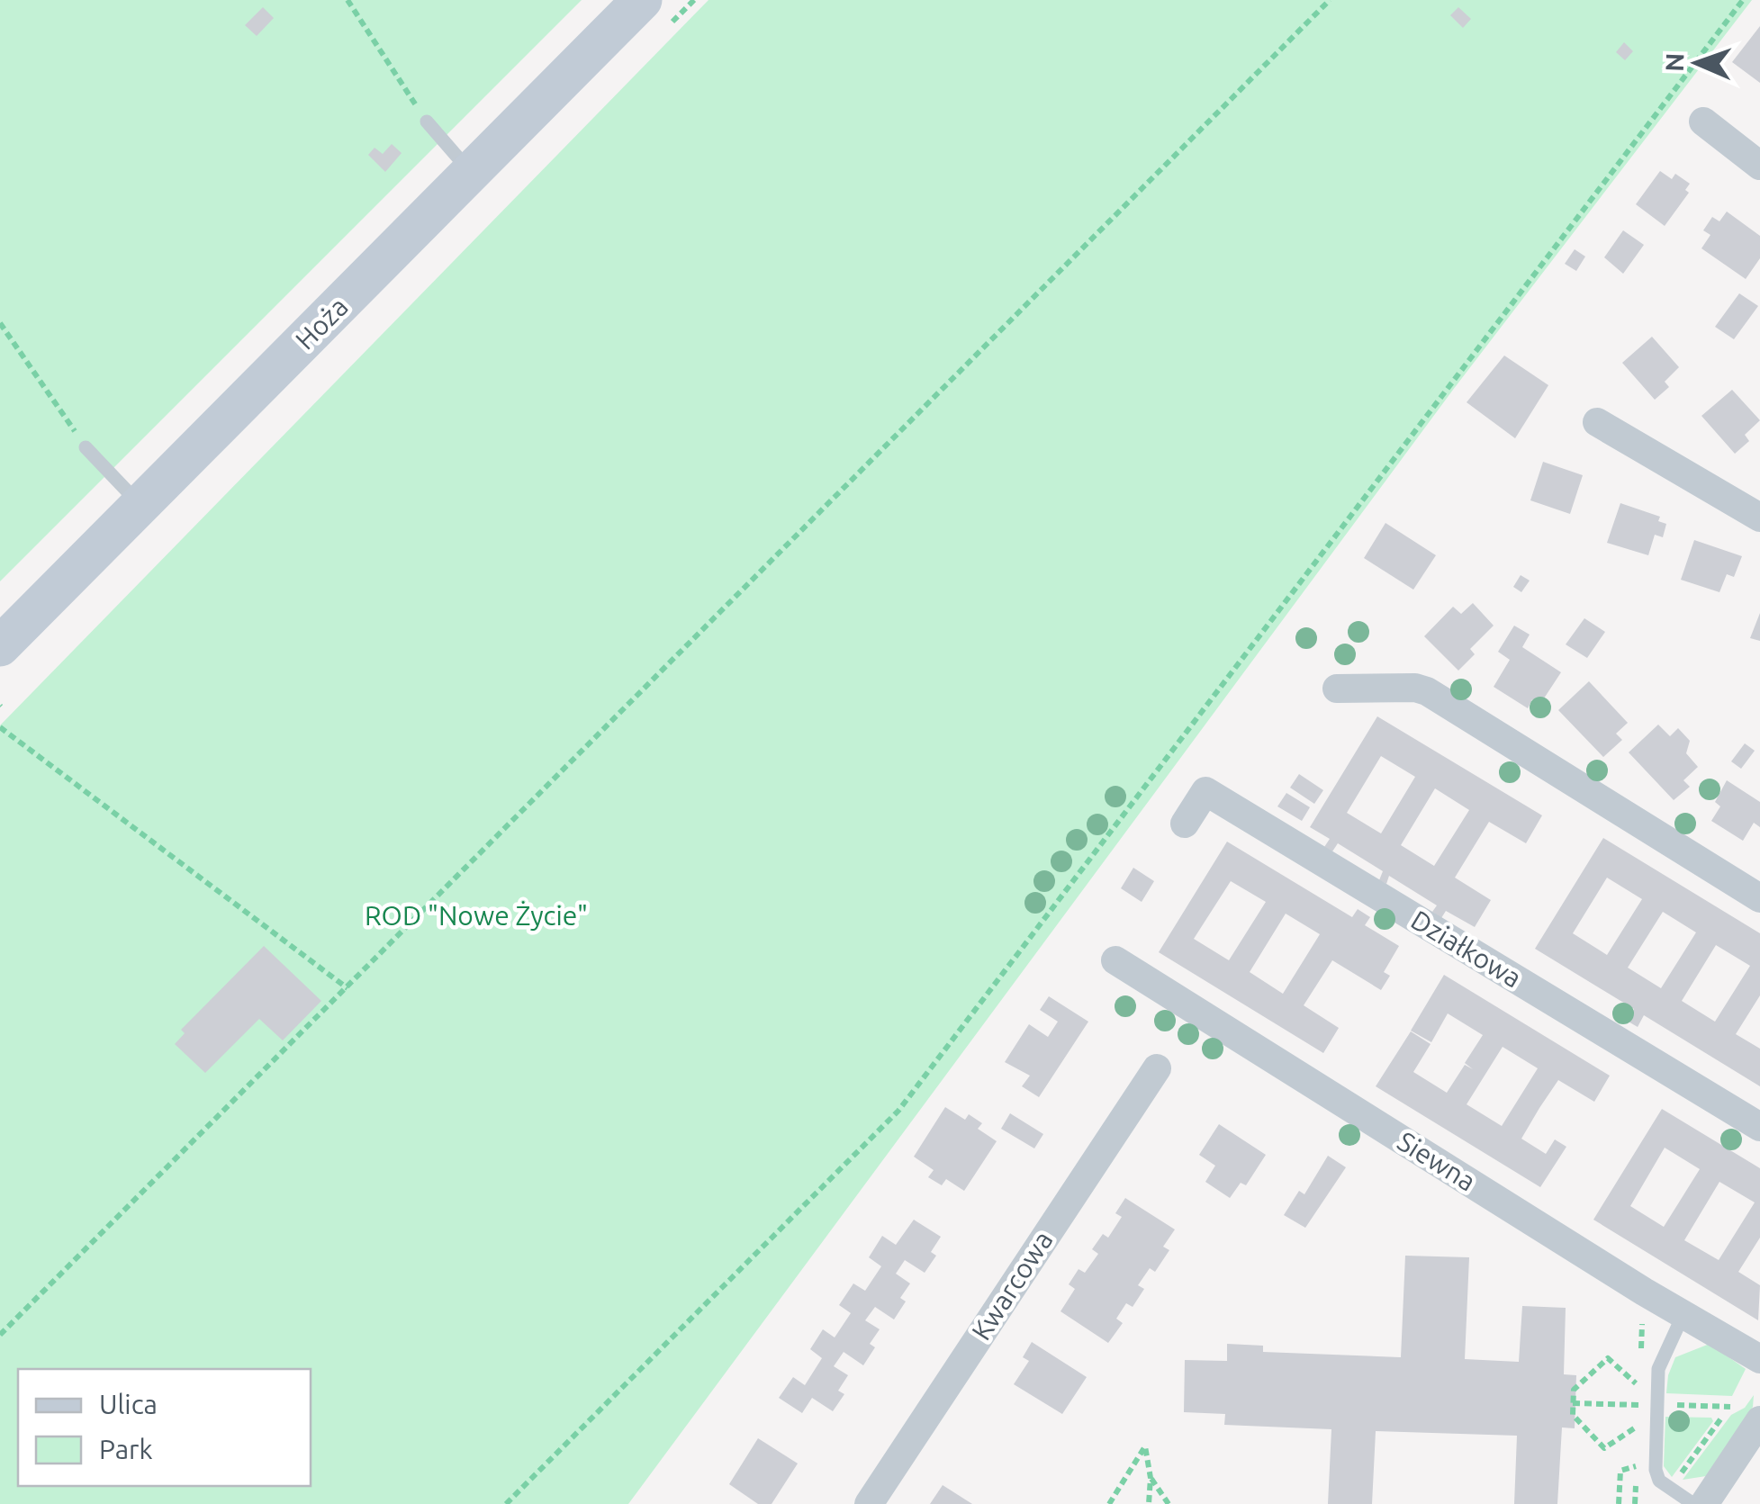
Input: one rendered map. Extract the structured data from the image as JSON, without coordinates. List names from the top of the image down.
{
  "streets": {
    "street": [
      "Hoża",
      "Działkowa",
      "Siewna",
      "Kwarcowa"
    ]
  },
  "parks": ["ROD \"Nowe Życie\""],
  "legend": ["Ulica", "Park"],
  "north": "left"
}
